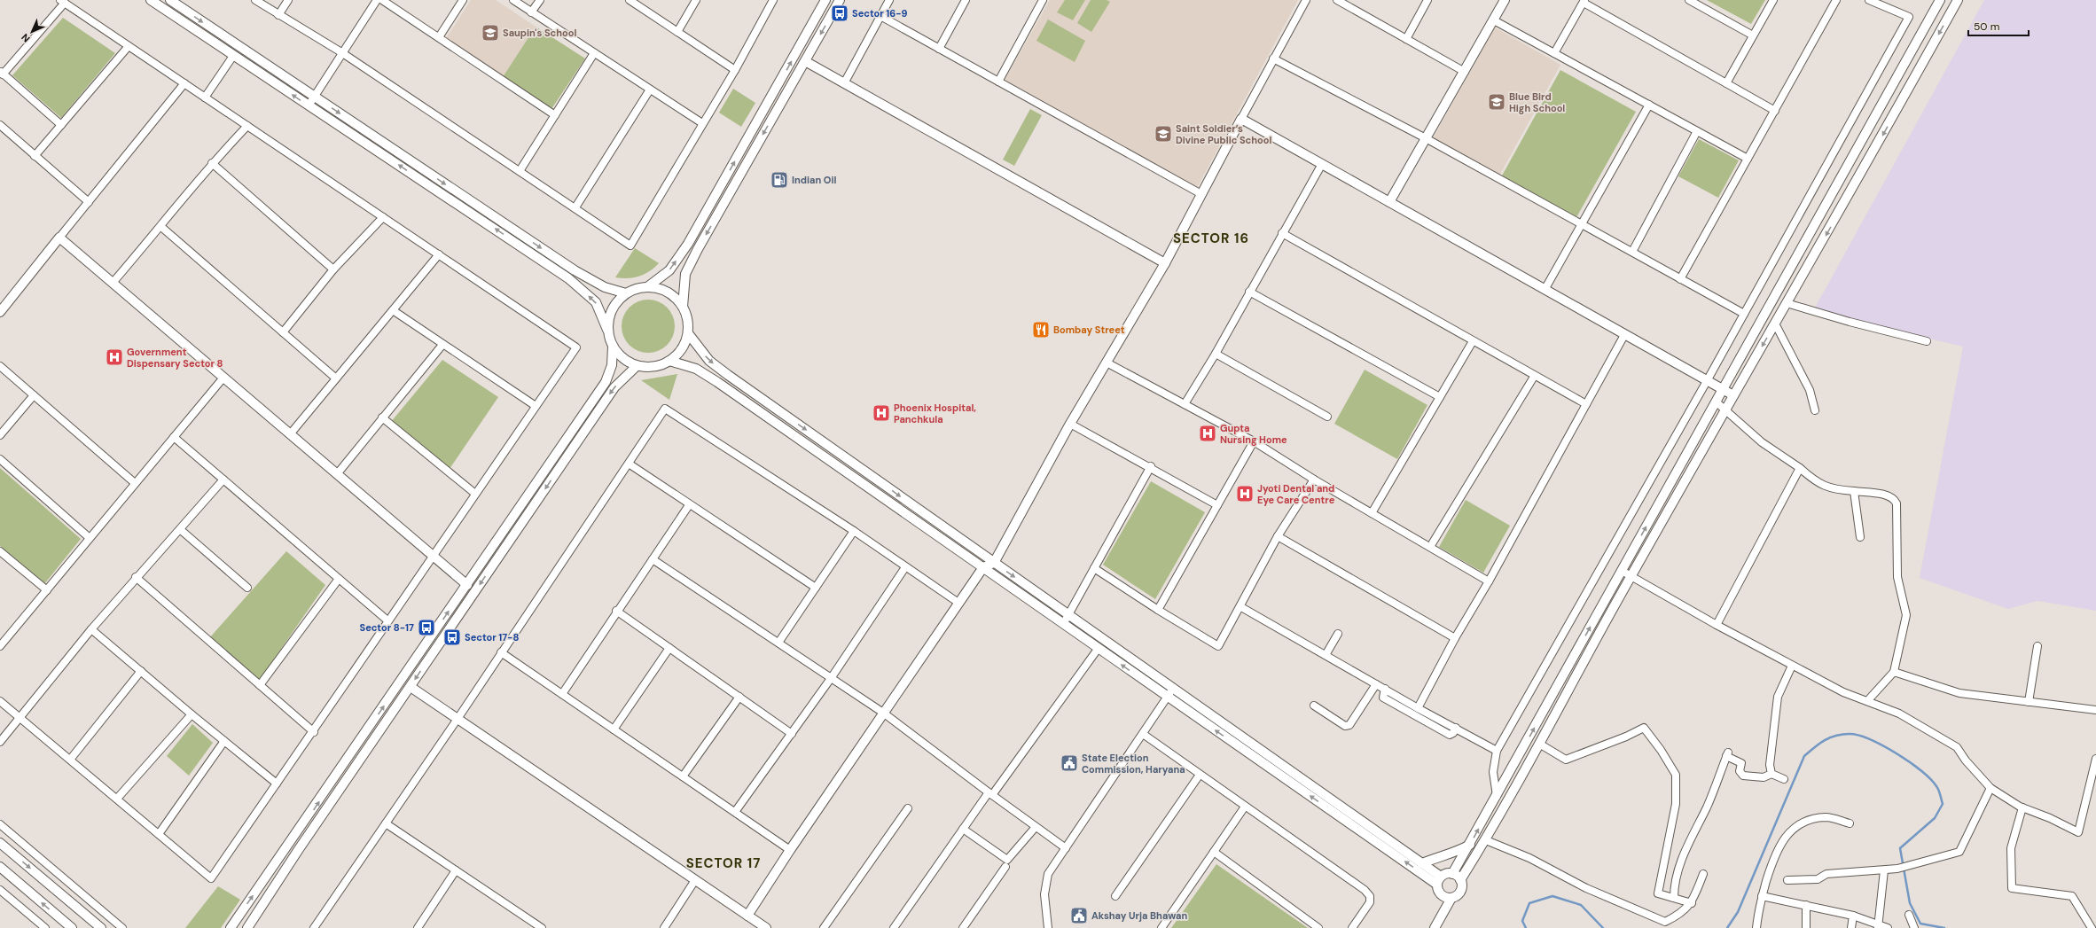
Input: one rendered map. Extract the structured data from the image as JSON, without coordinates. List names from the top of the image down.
{
  "districts": ["SECTOR 16", "SECTOR 17"],
  "places": {
    "bus stop": ["Sector 16-9", "Sector 8-17", "Sector 17-8"],
    "school or university": ["Saupin's School", "Blue Bird High School", "Saint Soldier’s Divine Public School"],
    "fuel station": ["Indian Oil"],
    "restaurant": ["Bombay Street"],
    "hospital": [
      "Government Dispensary Sector 8",
      "Phoenix Hospital, Panchkula",
      "Gupta Nursing Home",
      "Jyoti Dental and Eye Care Centre"
    ],
    "public building": ["State Election Commission, Haryana", "Akshay Urja Bhawan"]
  },
  "scale_bar": "50 m",
  "north": "bottom left"
}
